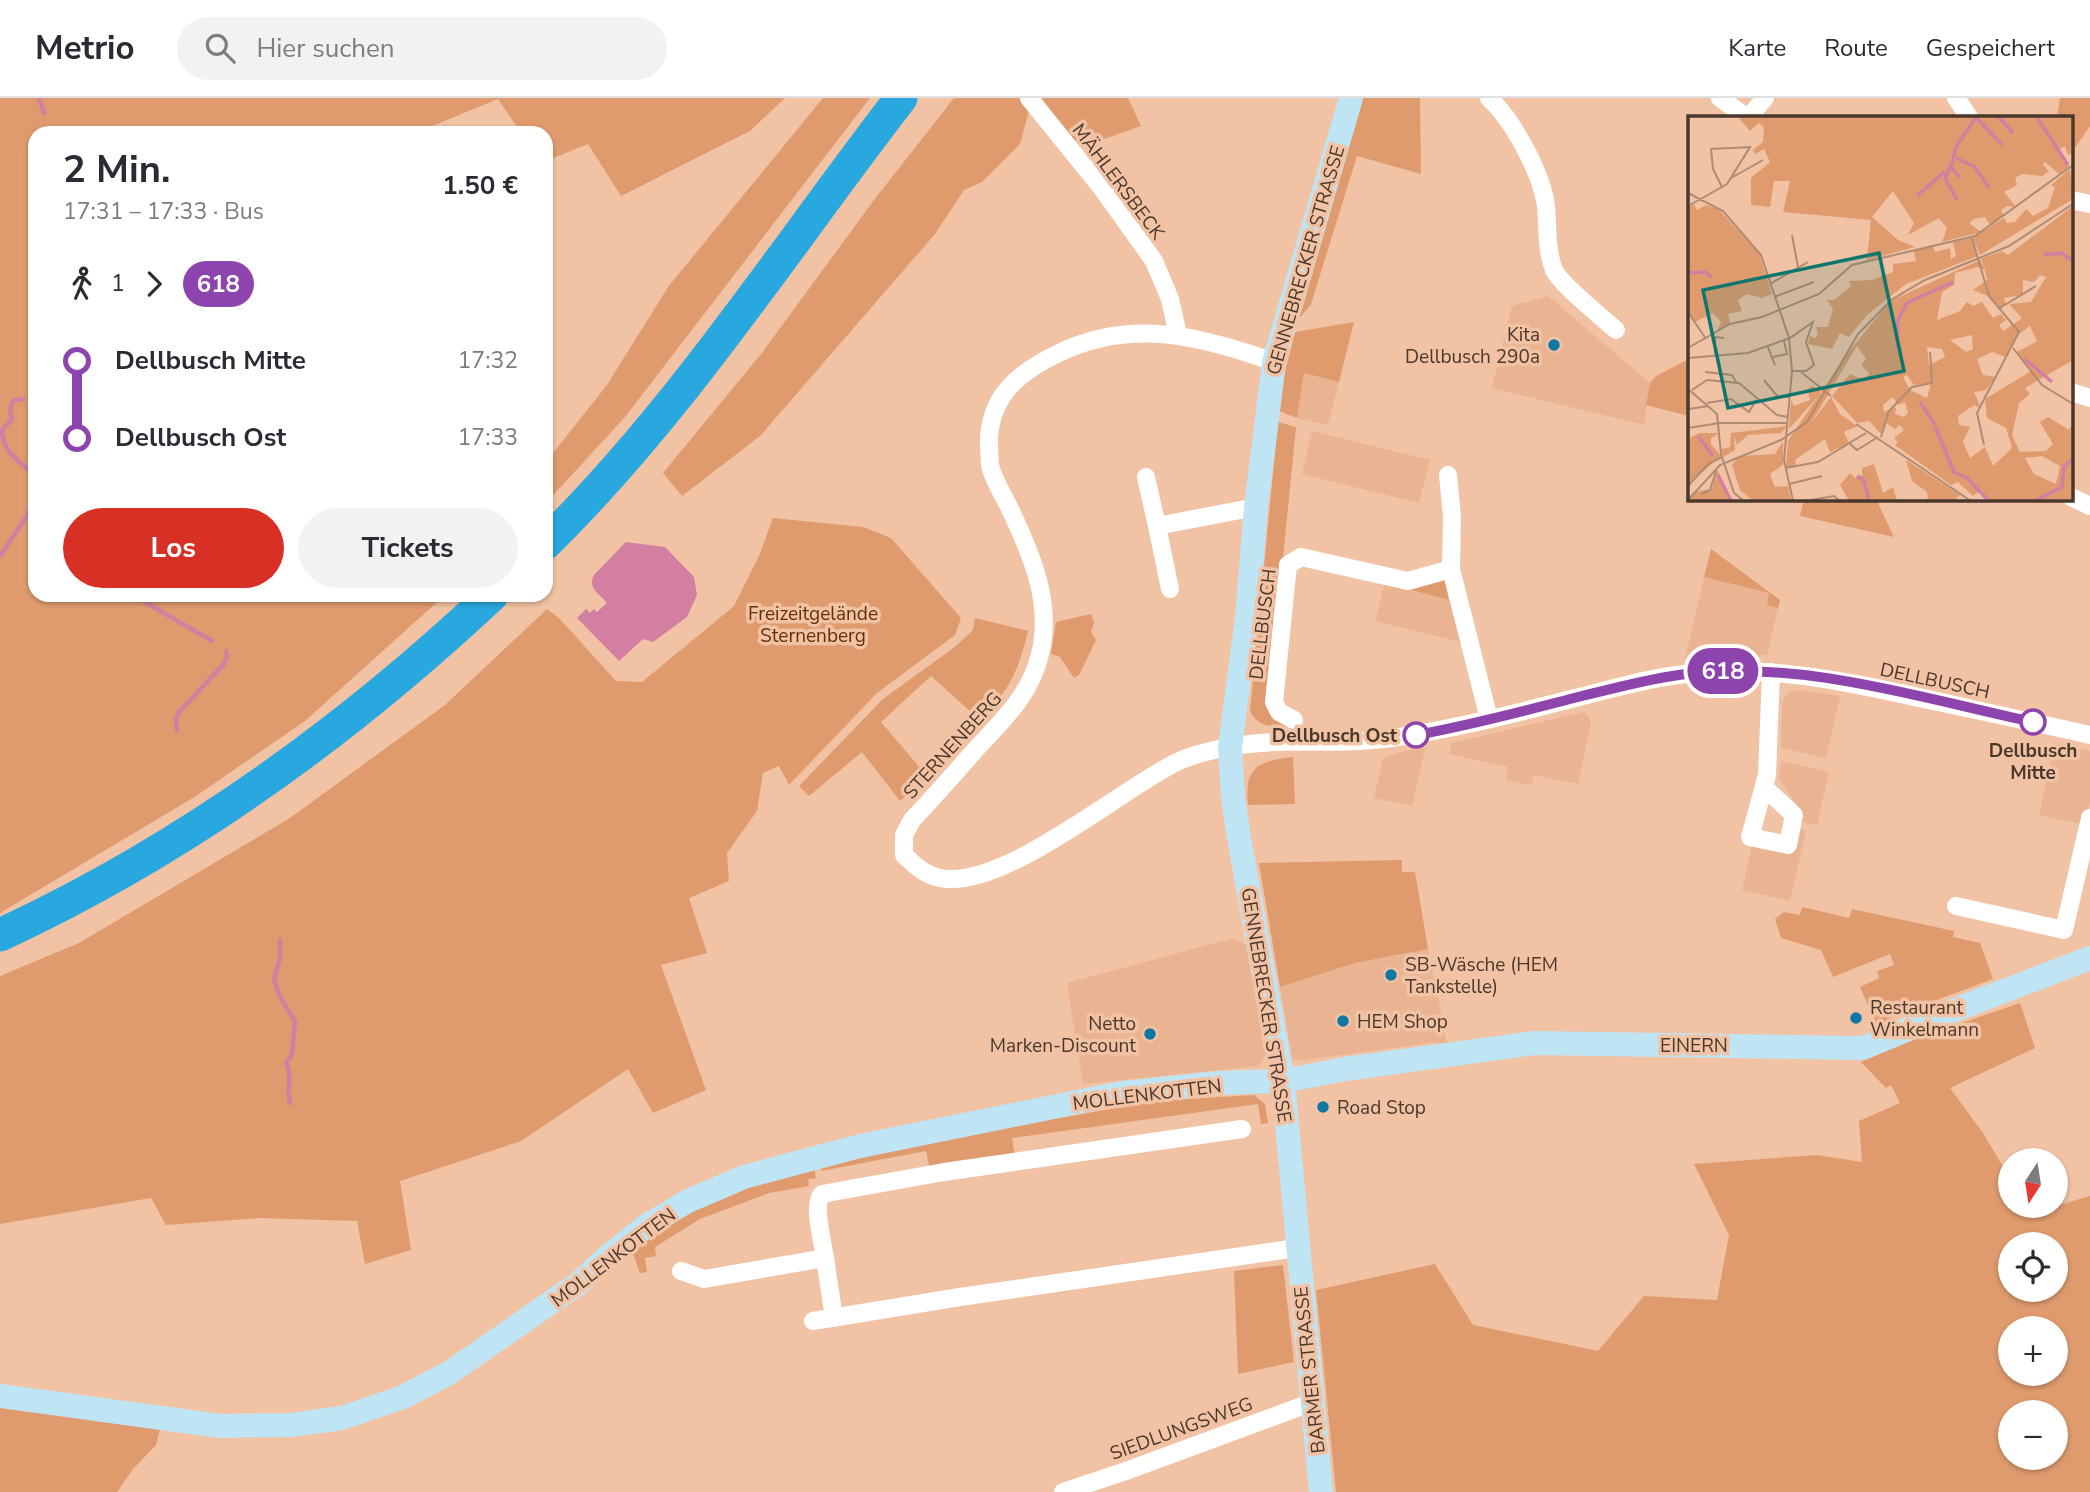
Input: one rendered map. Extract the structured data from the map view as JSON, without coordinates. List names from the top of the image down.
{
  "streets": {
    "main road": [
      "GENNEBRECKER STRASSE",
      "EINERN",
      "MOLLENKOTTEN",
      "BARMER STRASSE"
    ],
    "street": [
      "MÄHLERSBECK",
      "DELLBUSCH",
      "STERNENBERG",
      "SIEDLUNGSWEG"
    ]
  },
  "crossings": [
    ["MÄHLERSBECK", "STERNENBERG"],
    ["GENNEBRECKER STRASSE", "DELLBUSCH"],
    ["GENNEBRECKER STRASSE", "STERNENBERG"],
    ["GENNEBRECKER STRASSE", "EINERN"],
    ["GENNEBRECKER STRASSE", "MOLLENKOTTEN"],
    ["GENNEBRECKER STRASSE", "BARMER STRASSE"],
    ["DELLBUSCH", "STERNENBERG"],
    ["EINERN", "MOLLENKOTTEN"],
    ["BARMER STRASSE", "SIEDLUNGSWEG"]
  ],
  "parks": ["Freizeitgelände Sternenberg"],
  "places": [
    "Kita Dellbusch 290a",
    "Dellbusch Mitte",
    "Dellbusch Ost",
    "SB-Wäsche (HEM Tankstelle)",
    "Restaurant Winkelmann",
    "HEM Shop",
    "Netto Marken-Discount",
    "Road Stop"
  ],
  "lines": ["bus line 618"],
  "north": "bottom",
  "page": {
    "header": "Metrio",
    "search": "Hier suchen",
    "nav": ["Karte", "Route", "Gespeichert"],
    "on_map": "618",
    "heading": ["2 Min.", "17:31 – 17:33 · Bus", "1.50 €"],
    "legs": ["1", "618"],
    "list": [
      {
        "name": "Dellbusch Mitte",
        "value": "17:32"
      },
      {
        "name": "Dellbusch Ost",
        "value": "17:33"
      }
    ],
    "buttons": ["Los", "Tickets"],
    "map_buttons": ["+", "−"]
  }
}
